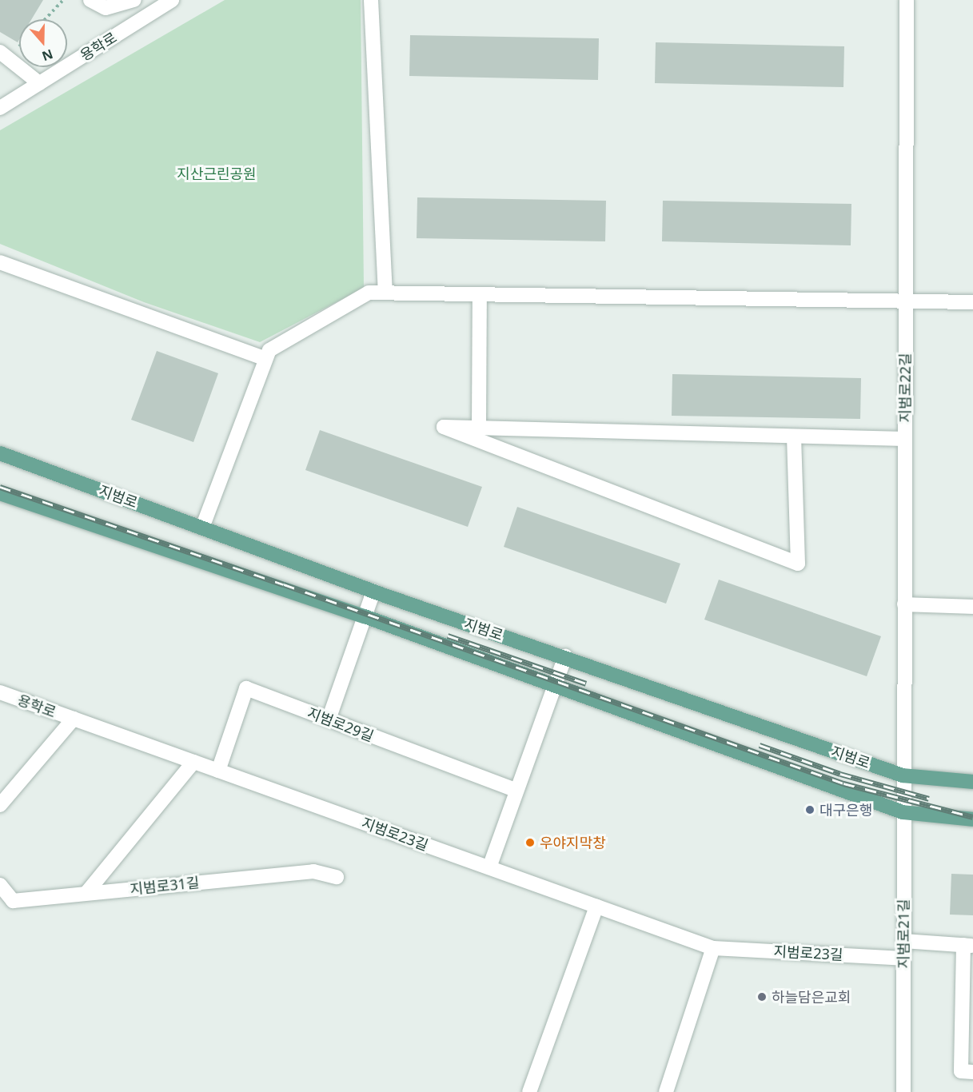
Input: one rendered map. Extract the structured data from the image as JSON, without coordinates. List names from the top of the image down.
{
  "streets": {
    "main road": ["지범로"],
    "street": [
      "용학로",
      "지범로22길",
      "지범로29길",
      "지범로23길",
      "지범로31길",
      "지범로21길"
    ]
  },
  "crossings": [
    ["용학로", "지범로23길"],
    ["지범로22길", "지범로"],
    ["지범로22길", "지범로21길"],
    ["지범로", "지범로21길"],
    ["지범로29길", "지범로23길"],
    ["지범로23길", "지범로21길"]
  ],
  "parks": ["지산근린공원"],
  "places": ["대구은행", "우야지막창", "하늘담은교회"],
  "north": "bottom"
}
